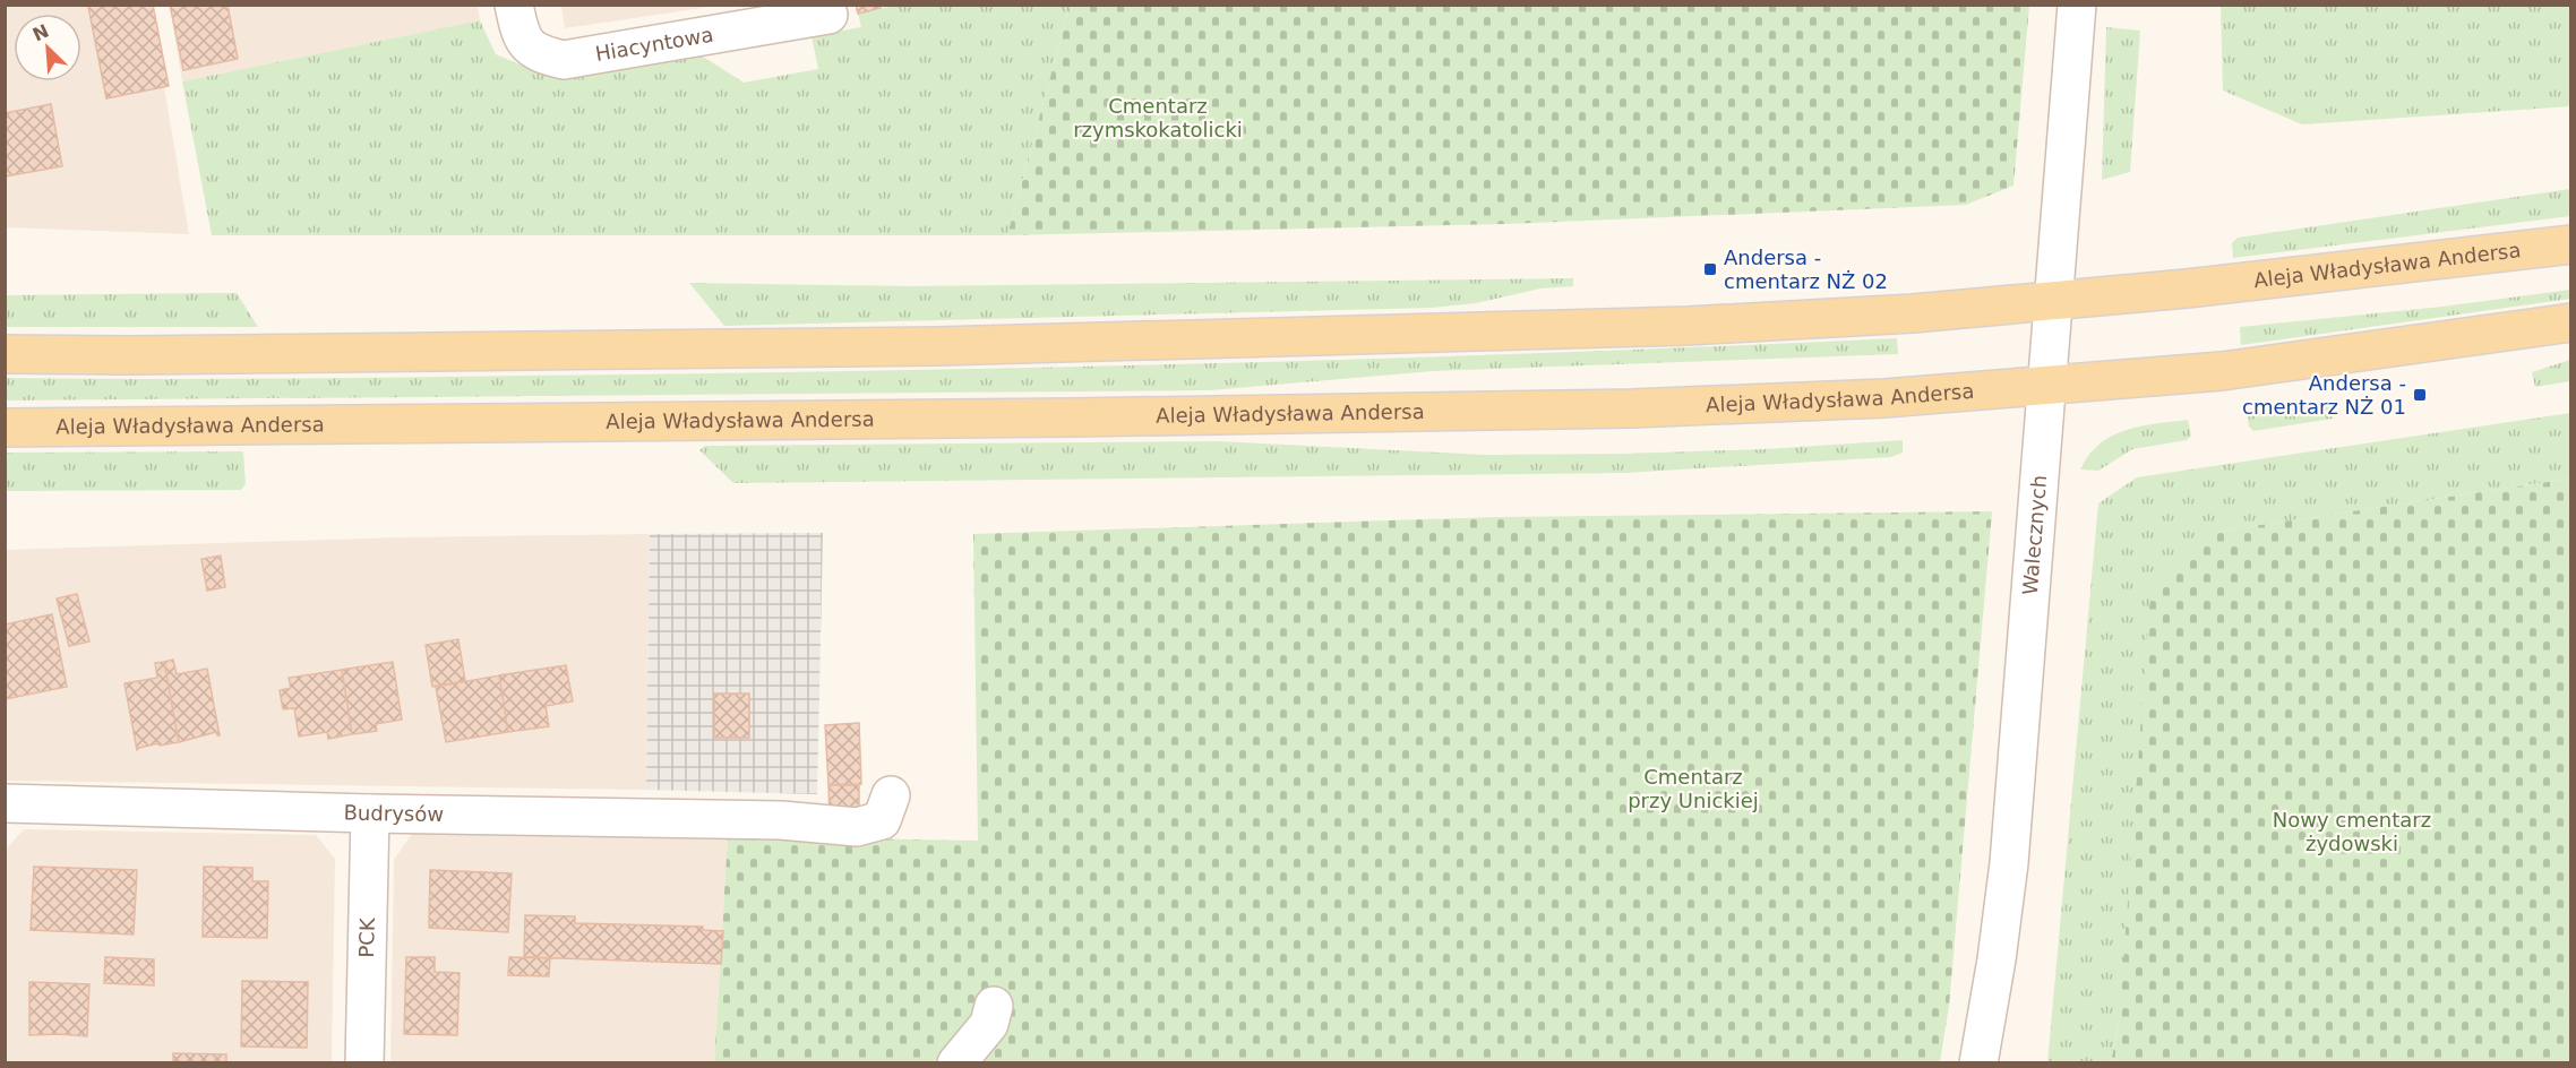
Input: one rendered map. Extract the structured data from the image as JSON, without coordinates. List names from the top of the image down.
{
  "streets": {
    "main road": ["Aleja Władysława Andersa"],
    "street": [
      "Hiacyntowa",
      "Walecznych",
      "Budrysów",
      "PCK"
    ]
  },
  "crossings": [
    ["Aleja Władysława Andersa", "Walecznych"],
    ["Budrysów", "PCK"]
  ],
  "parks": ["Cmentarz rzymskokatolicki", "Cmentarz przy Unickiej", "Nowy cmentarz żydowski"],
  "places": {
    "transit": ["Andersa - cmentarz NŻ 02", "Andersa - cmentarz NŻ 01"]
  },
  "north": "top left"
}
